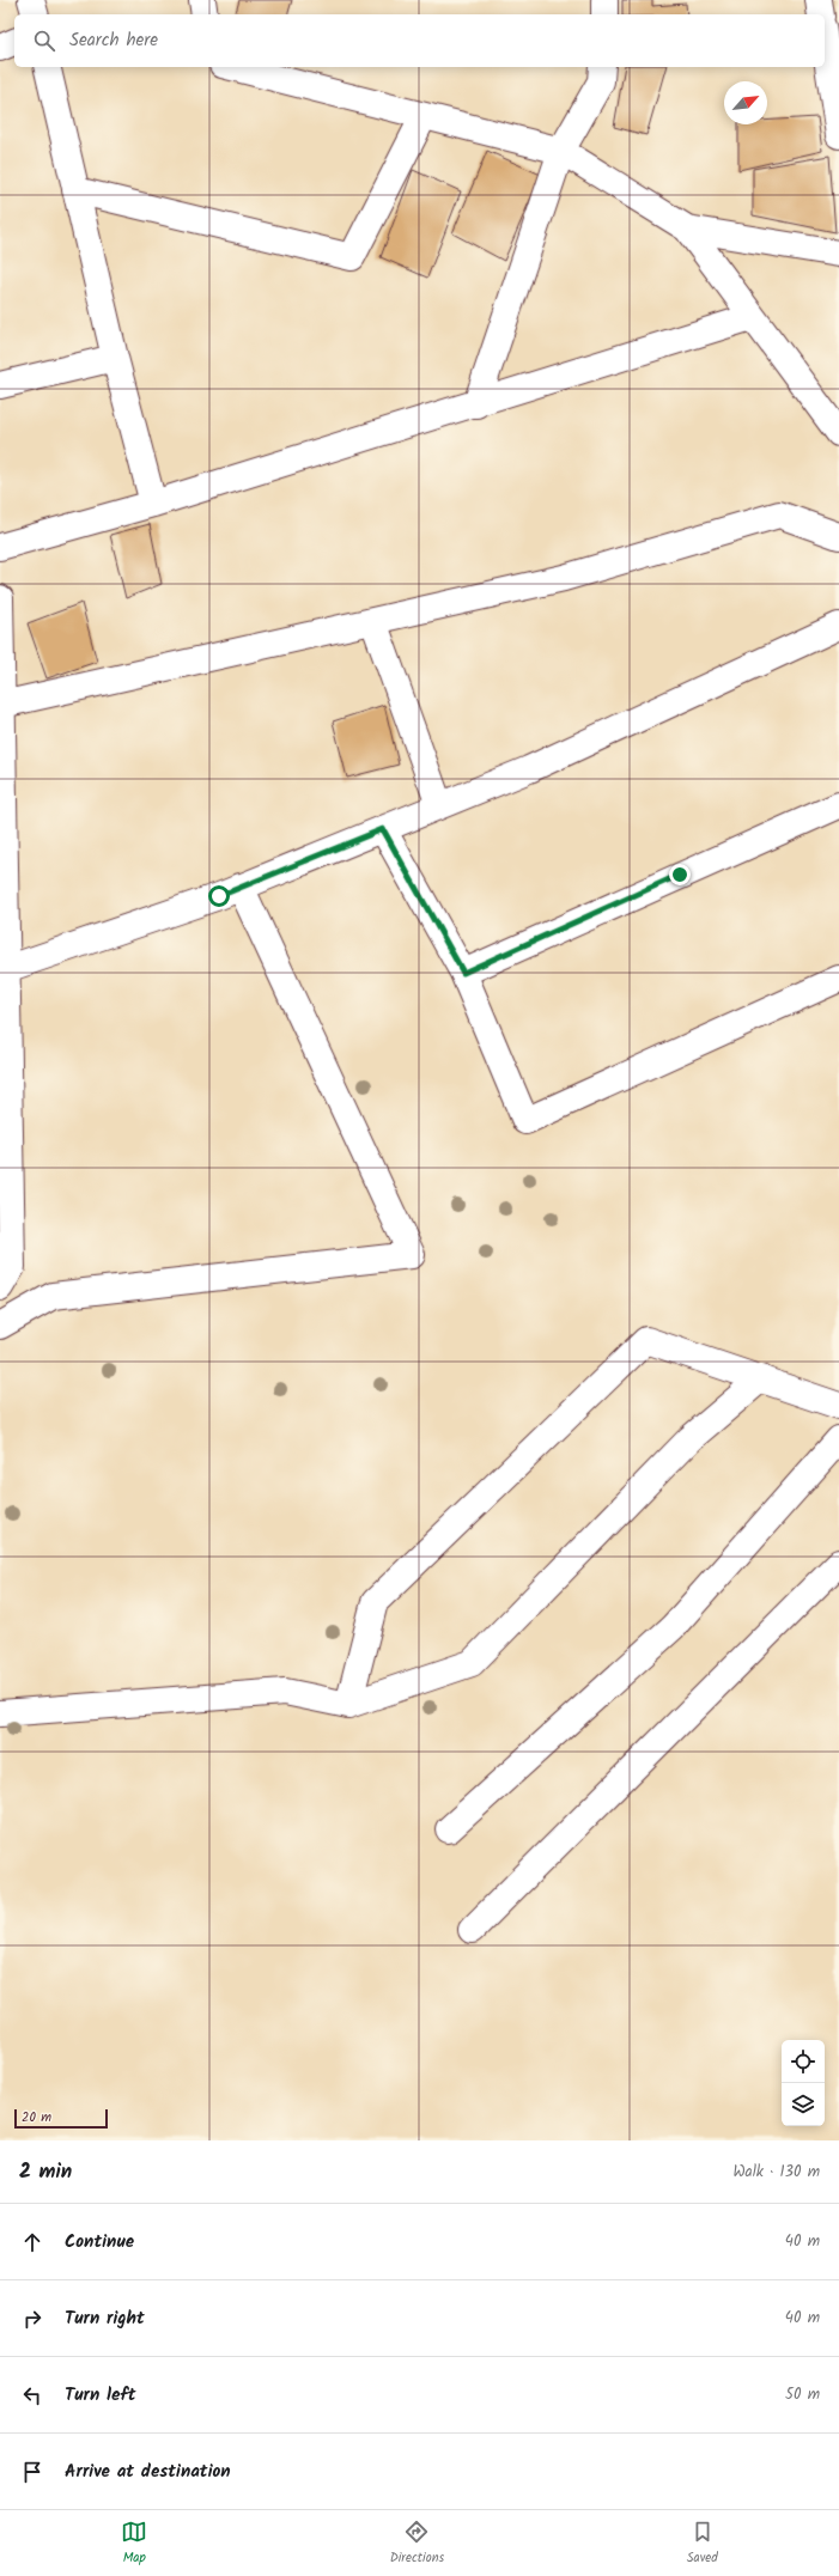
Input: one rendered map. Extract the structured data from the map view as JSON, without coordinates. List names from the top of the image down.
{
  "scale_bar": "20 m",
  "north": "top right",
  "page": {
    "search": "Search here",
    "scale": "20 m",
    "heading": ["2 min", "Walk · 130 m"],
    "list": [
      ["Continue", "40 m"],
      ["Turn right", "40 m"],
      ["Turn left", "50 m"],
      "Arrive at destination"
    ],
    "nav": ["Map", "Directions", "Saved"]
  }
}
